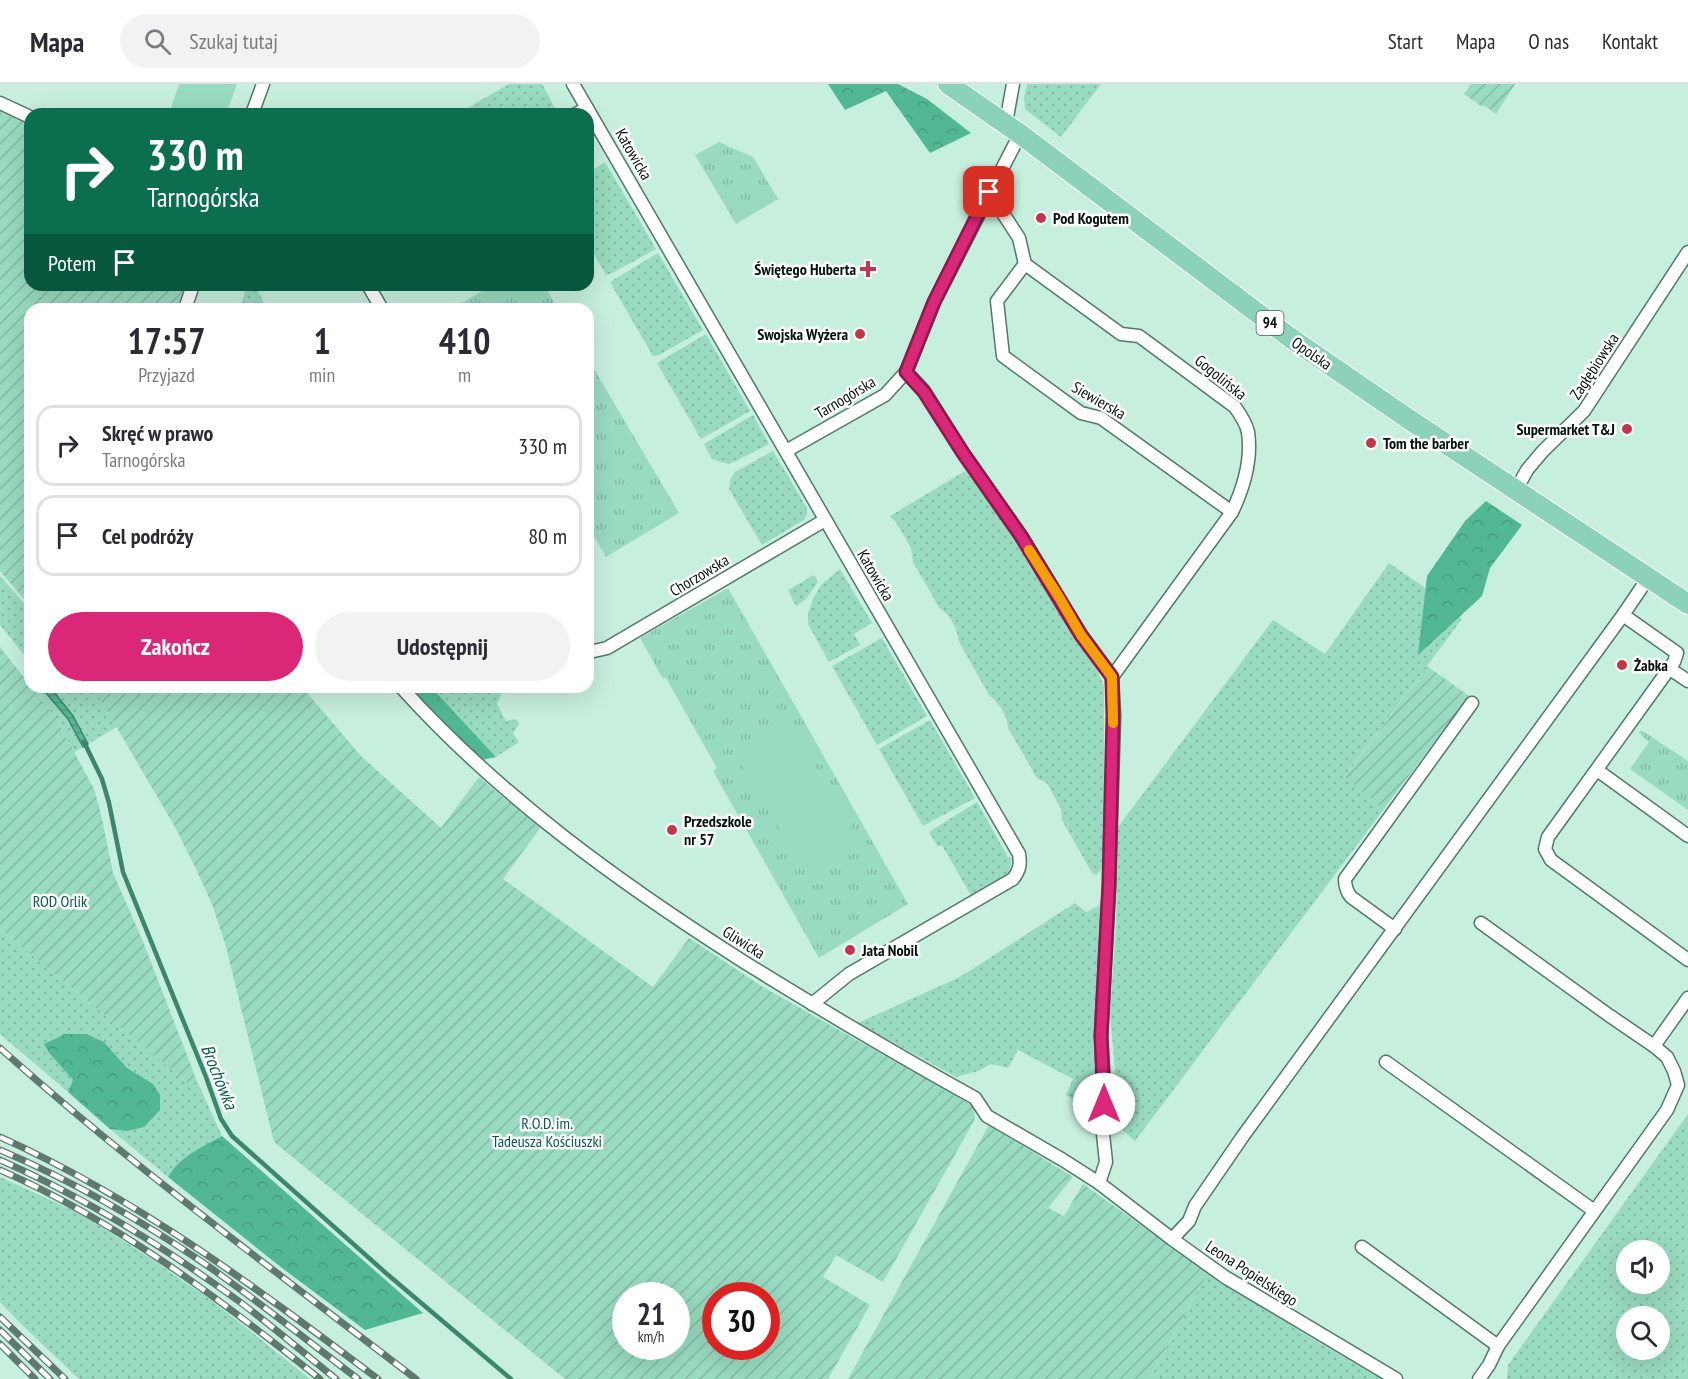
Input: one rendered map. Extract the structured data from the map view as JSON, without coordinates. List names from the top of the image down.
{
  "streets": {
    "main road": ["94", "Opolska"],
    "street": [
      "Katowicka",
      "Zagłębiowska",
      "Gogolińska",
      "Tarnogórska",
      "Siewierska",
      "Chorzowska",
      "Gliwicka",
      "Leona Popielskiego"
    ]
  },
  "crossings": [
    ["Katowicka", "Tarnogórska"],
    ["Katowicka", "Chorzowska"],
    ["Katowicka", "Gliwicka"],
    ["Opolska", "Zagłębiowska"],
    ["Opolska", "Tarnogórska"],
    ["Gogolińska", "Siewierska"],
    ["Gliwicka", "Leona Popielskiego"]
  ],
  "water": ["Brochówka"],
  "parks": ["ROD Orlik", "R.O.D. im. Tadeusza Kościuszki"],
  "places": {
    "other": [
      "Pod Kogutem",
      "Swojska Wyżera",
      "Supermarket T&J",
      "Tom the barber",
      "Żabka",
      "Przedszkole nr 57",
      "Jata Nobil"
    ],
    "health": ["Świętego Huberta"]
  },
  "page": {
    "header": "Mapa",
    "search": "Szukaj tutaj",
    "nav": [
      "Start",
      "Mapa",
      "O nas",
      "Kontakt"
    ],
    "turn": ["330 m", "Tarnogórska"],
    "then": "Potem",
    "eta": [
      "17:57",
      "Przyjazd",
      "1",
      "min",
      "410",
      "m"
    ],
    "list": [
      {
        "name": "Skręć w prawo",
        "note": "Tarnogórska",
        "value": "330 m"
      },
      {
        "name": "Cel podróży",
        "value": "80 m"
      }
    ],
    "buttons": ["Zakończ", "Udostępnij"],
    "speed": "21 km/h",
    "limit": "30"
  }
}
